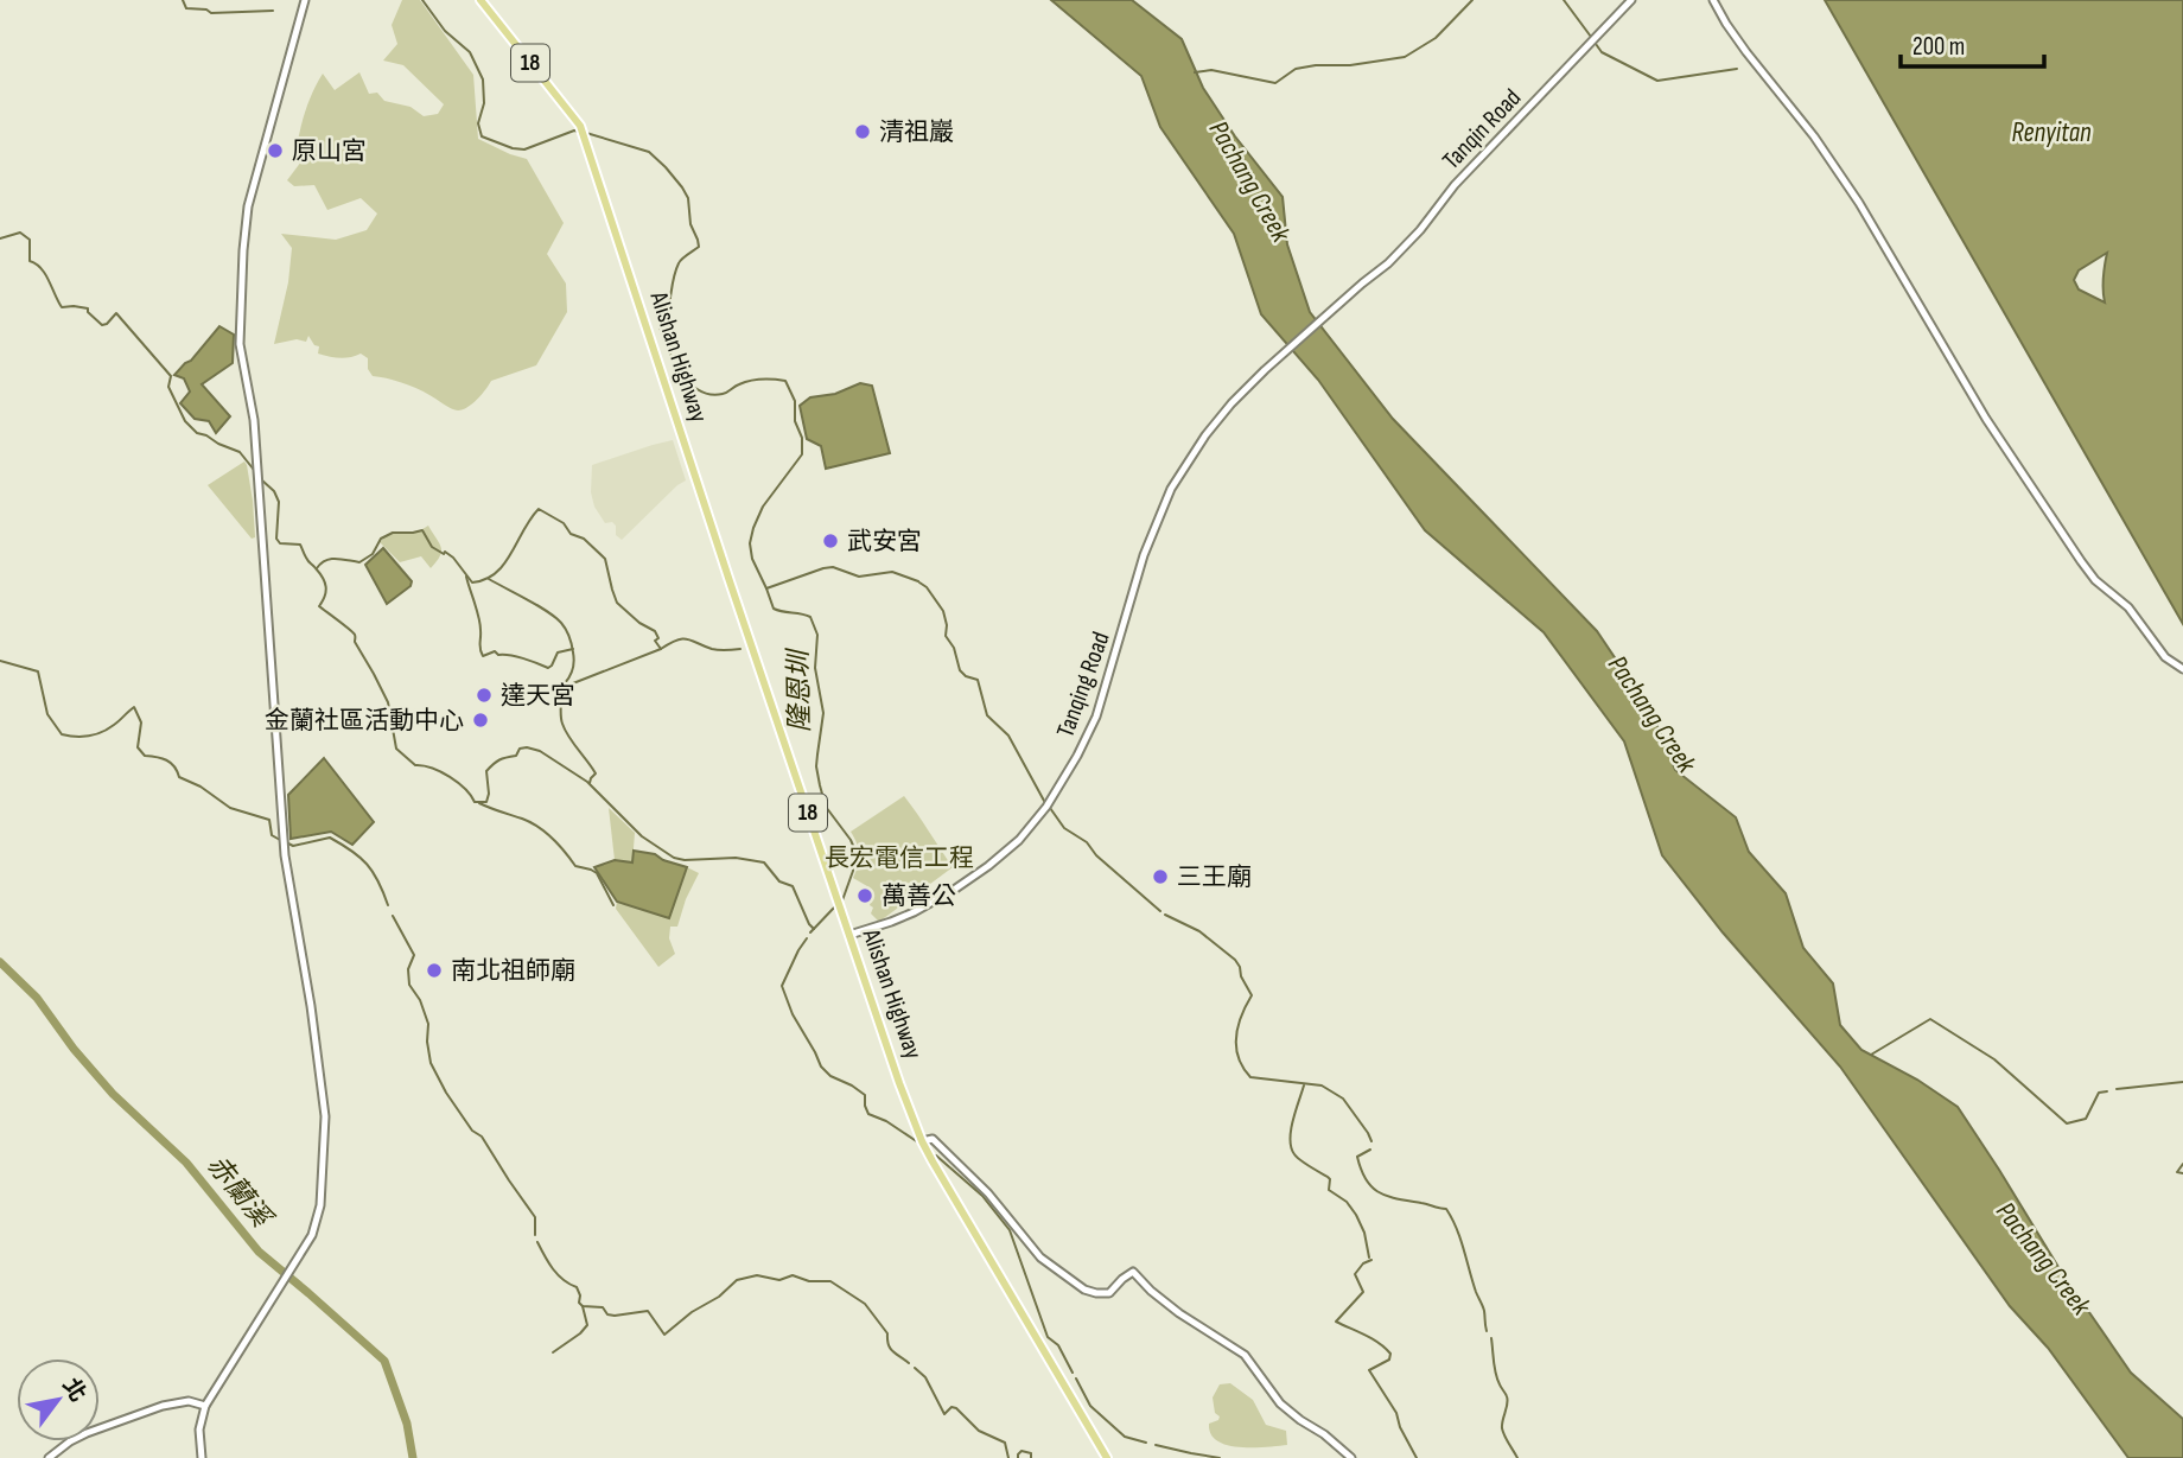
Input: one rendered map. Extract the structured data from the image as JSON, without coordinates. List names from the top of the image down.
{
  "streets": {
    "main road": ["18", "Alishan Highway"],
    "street": ["Tanqin Road", "Tanqing Road"]
  },
  "crossings": [
    ["Tanqin Road", "Tanqing Road"],
    ["Alishan Highway", "Tanqing Road"]
  ],
  "water": [
    "Renyitan",
    "Pachang Creek",
    "隆恩圳",
    "赤蘭溪"
  ],
  "parks": ["長宏電信工程"],
  "places": [
    "清祖巖",
    "原山宮",
    "武安宮",
    "達天宮",
    "金蘭社區活動中心",
    "三王廟",
    "萬善公",
    "南北祖師廟"
  ],
  "scale_bar": "200 m",
  "north": "top right"
}
